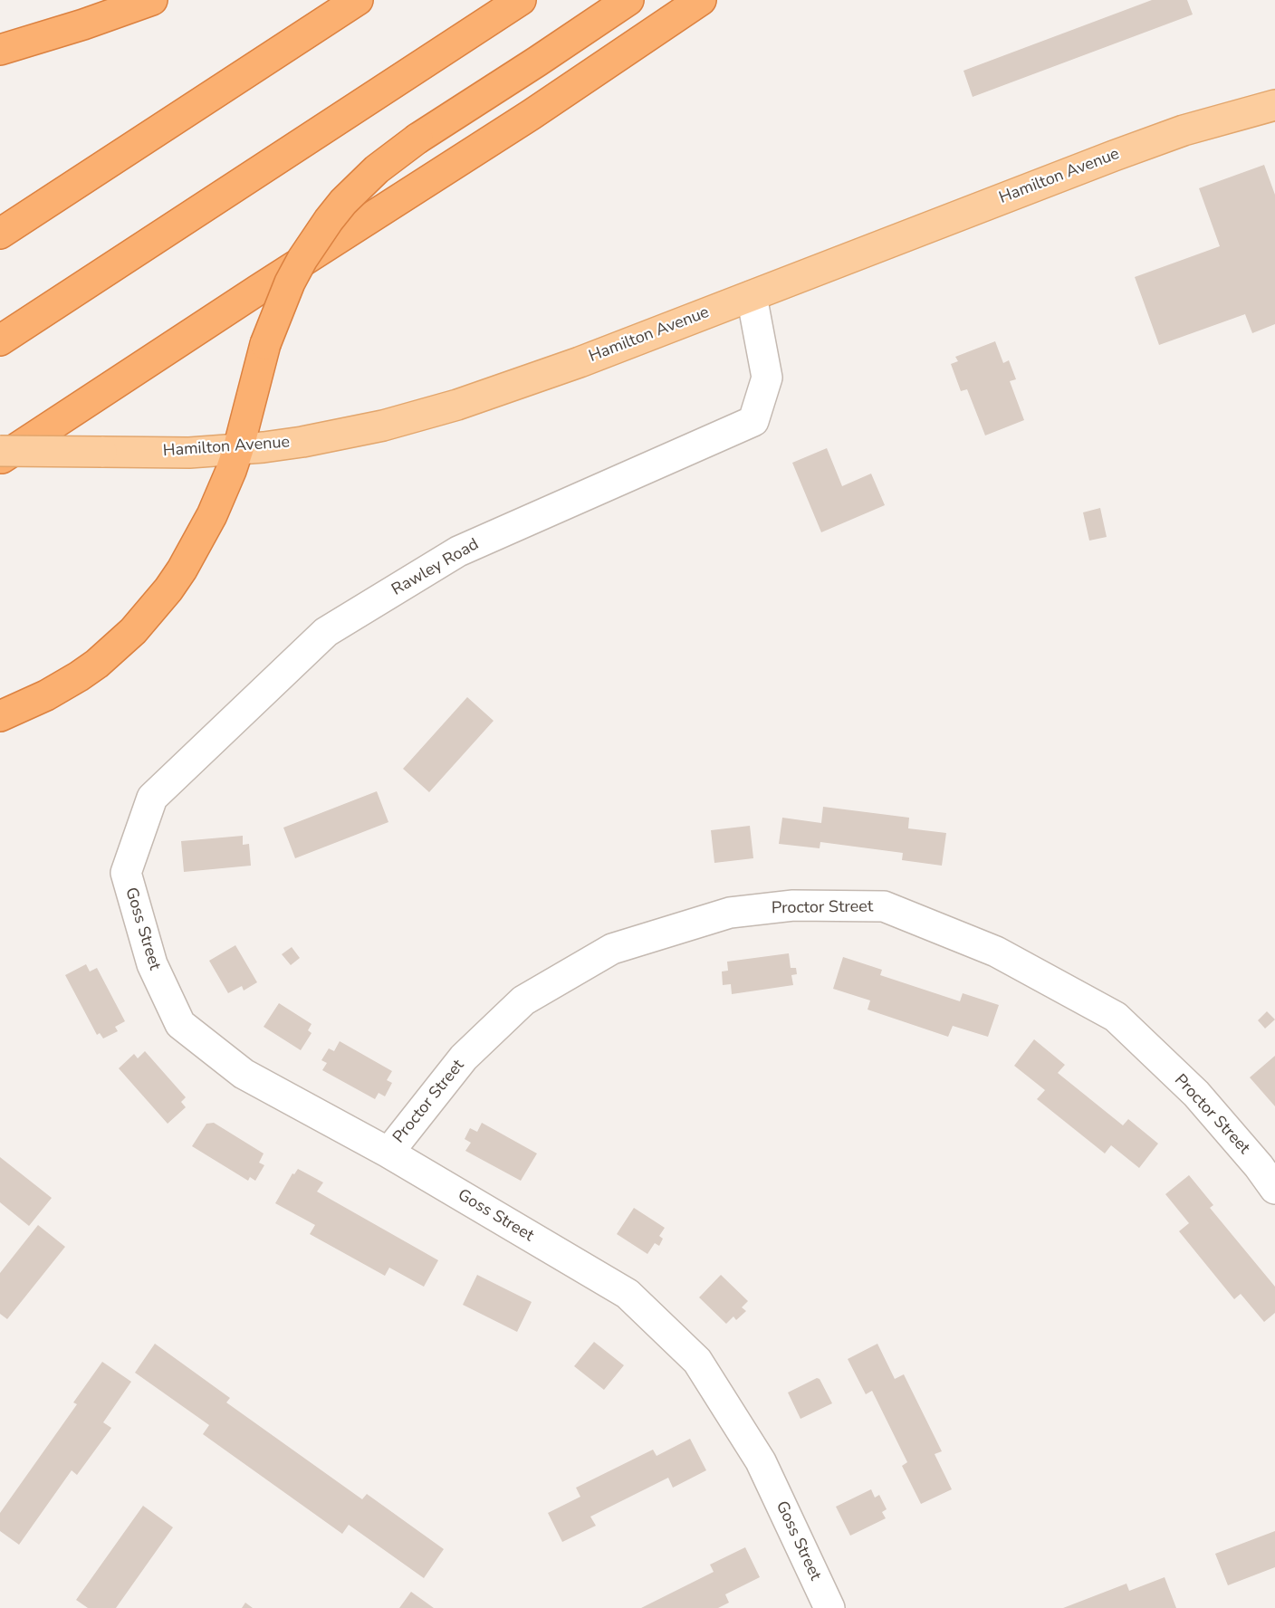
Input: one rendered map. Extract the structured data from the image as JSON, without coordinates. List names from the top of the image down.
{
  "streets": {
    "main road": ["Hamilton Avenue"],
    "street": ["Rawley Road", "Proctor Street", "Goss Street"]
  },
  "crossings": [
    ["Hamilton Avenue", "Rawley Road"],
    ["Rawley Road", "Goss Street"],
    ["Proctor Street", "Goss Street"]
  ]
}
